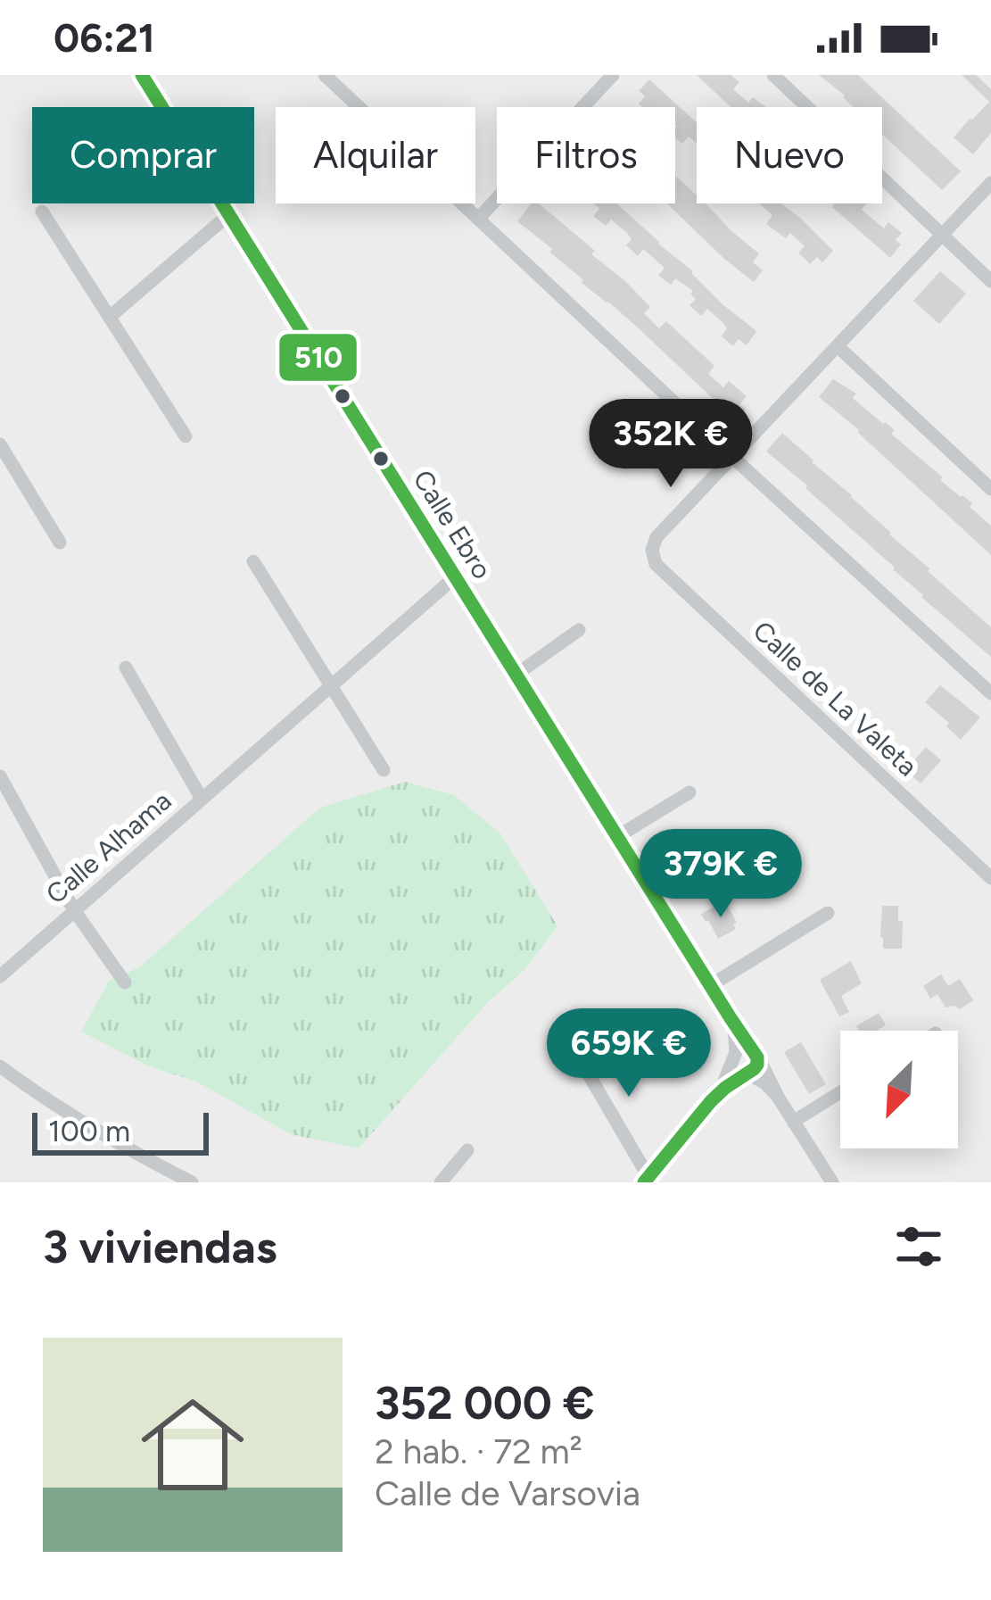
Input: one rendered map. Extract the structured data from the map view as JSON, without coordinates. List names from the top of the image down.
{
  "streets": {
    "street": ["Calle Ebro", "Calle de La Valeta", "Calle Alhama"]
  },
  "crossings": [
    ["Calle Ebro", "Calle Alhama"]
  ],
  "lines": ["transit line 510"],
  "scale_bar": "100 m",
  "north": "bottom left",
  "page": {
    "status": "06:21",
    "chip": [
      "Comprar",
      "Alquilar",
      "Filtros",
      "Nuevo"
    ],
    "price": ["352K €", "379K €", "659K €"],
    "scale": "100 m",
    "heading": "3 viviendas",
    "list": [
      {
        "name": "352 000 €",
        "note": "2 hab. · 72 m² · Calle de Varsovia"
      }
    ]
  }
}
